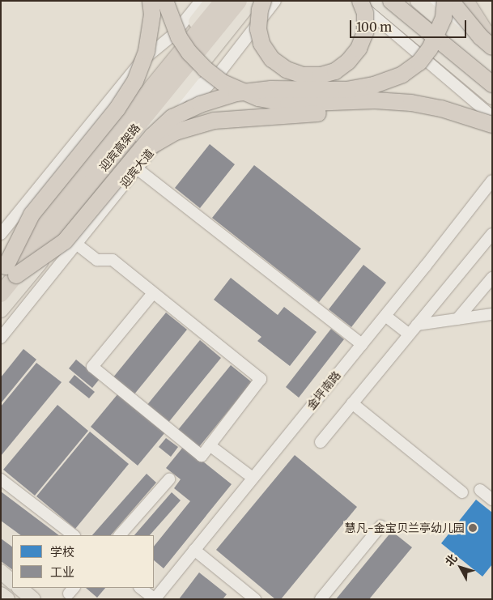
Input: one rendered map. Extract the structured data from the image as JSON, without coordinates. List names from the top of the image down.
{
  "streets": {
    "highway": ["迎宾高架路"],
    "main road": ["迎宾大道"],
    "street": ["金坪南路"]
  },
  "places": ["慧凡-金宝贝兰亭幼儿园"],
  "legend": ["学校", "工业"],
  "scale_bar": "100 m",
  "north": "top left"
}
